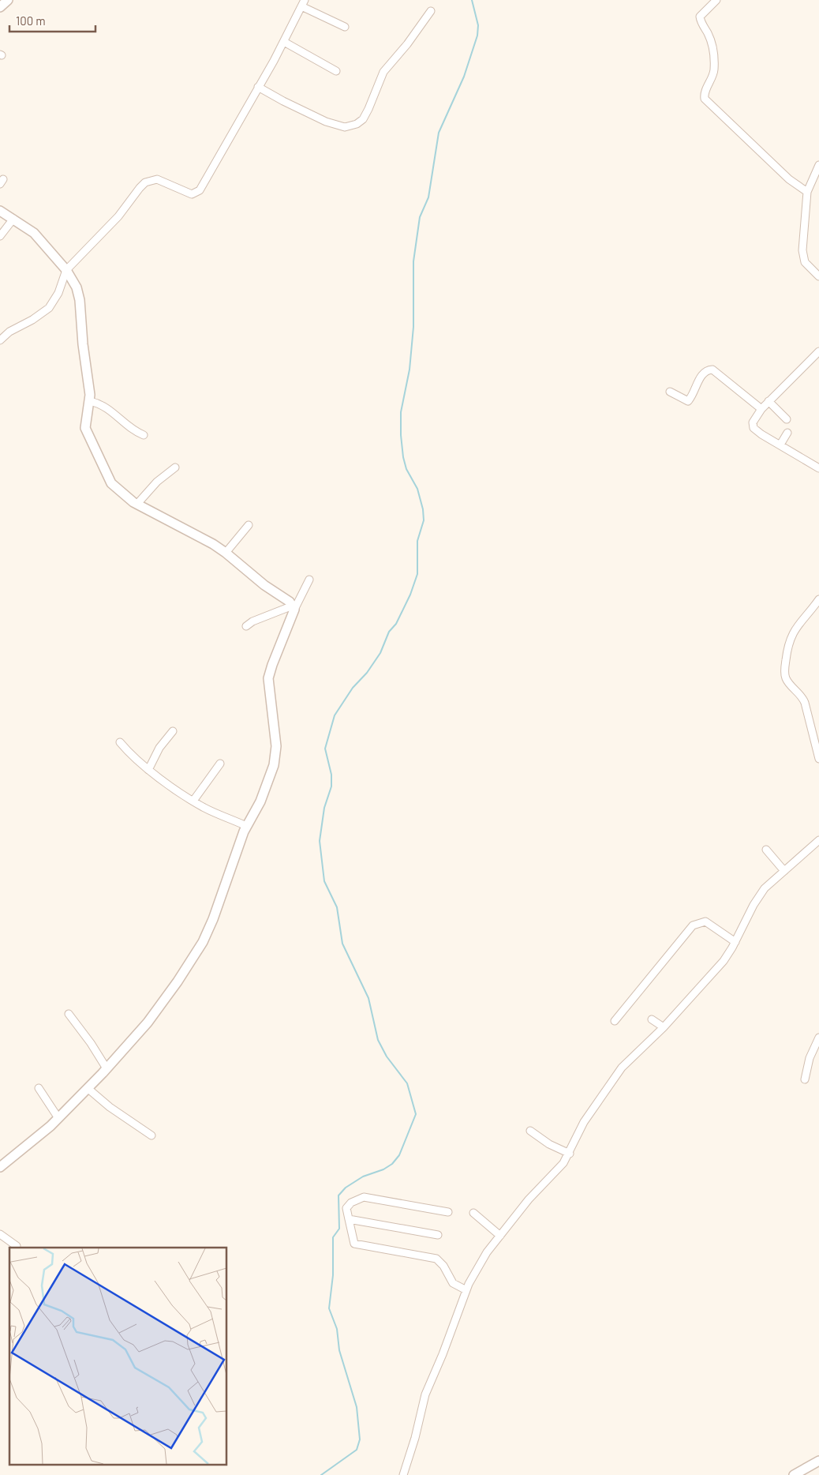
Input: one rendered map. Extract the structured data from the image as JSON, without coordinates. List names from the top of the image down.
{
  "scale_bar": "100 m"
}
